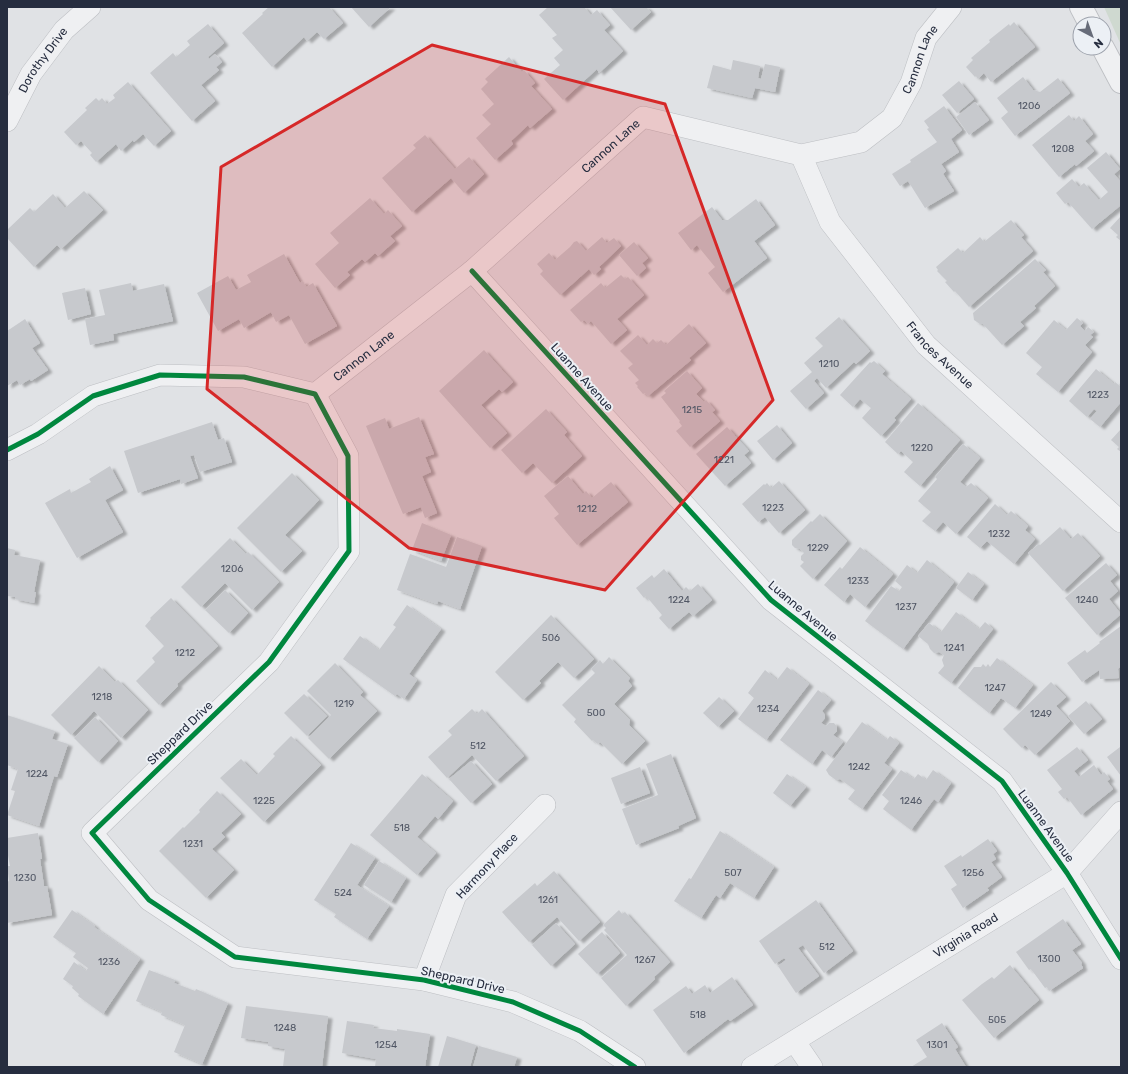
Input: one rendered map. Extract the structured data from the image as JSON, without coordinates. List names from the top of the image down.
{
  "streets": {
    "street": [
      "Cannon Lane",
      "Dorothy Drive",
      "Frances Avenue",
      "Luanne Avenue",
      "Sheppard Drive",
      "Harmony Place",
      "Virginia Road"
    ]
  },
  "crossings": [
    ["Cannon Lane", "Frances Avenue"],
    ["Cannon Lane", "Luanne Avenue"],
    ["Cannon Lane", "Sheppard Drive"],
    ["Luanne Avenue", "Virginia Road"],
    ["Sheppard Drive", "Harmony Place"]
  ],
  "house_numbers": [
    "1206",
    "1208",
    "1210",
    "1223",
    "1215",
    "1220",
    "1221",
    "1223",
    "1212",
    "1232",
    "1229",
    "1206",
    "1233",
    "1224",
    "1240",
    "1237",
    "506",
    "1241",
    "1212",
    "1247",
    "1218",
    "1219",
    "1234",
    "500",
    "1249",
    "512",
    "1242",
    "1224",
    "1225",
    "1246",
    "518",
    "1231",
    "507",
    "1256",
    "1230",
    "524",
    "1261",
    "512",
    "1300",
    "1267",
    "1236",
    "518",
    "505",
    "1248",
    "1254",
    "1301"
  ],
  "north": "bottom right"
}
